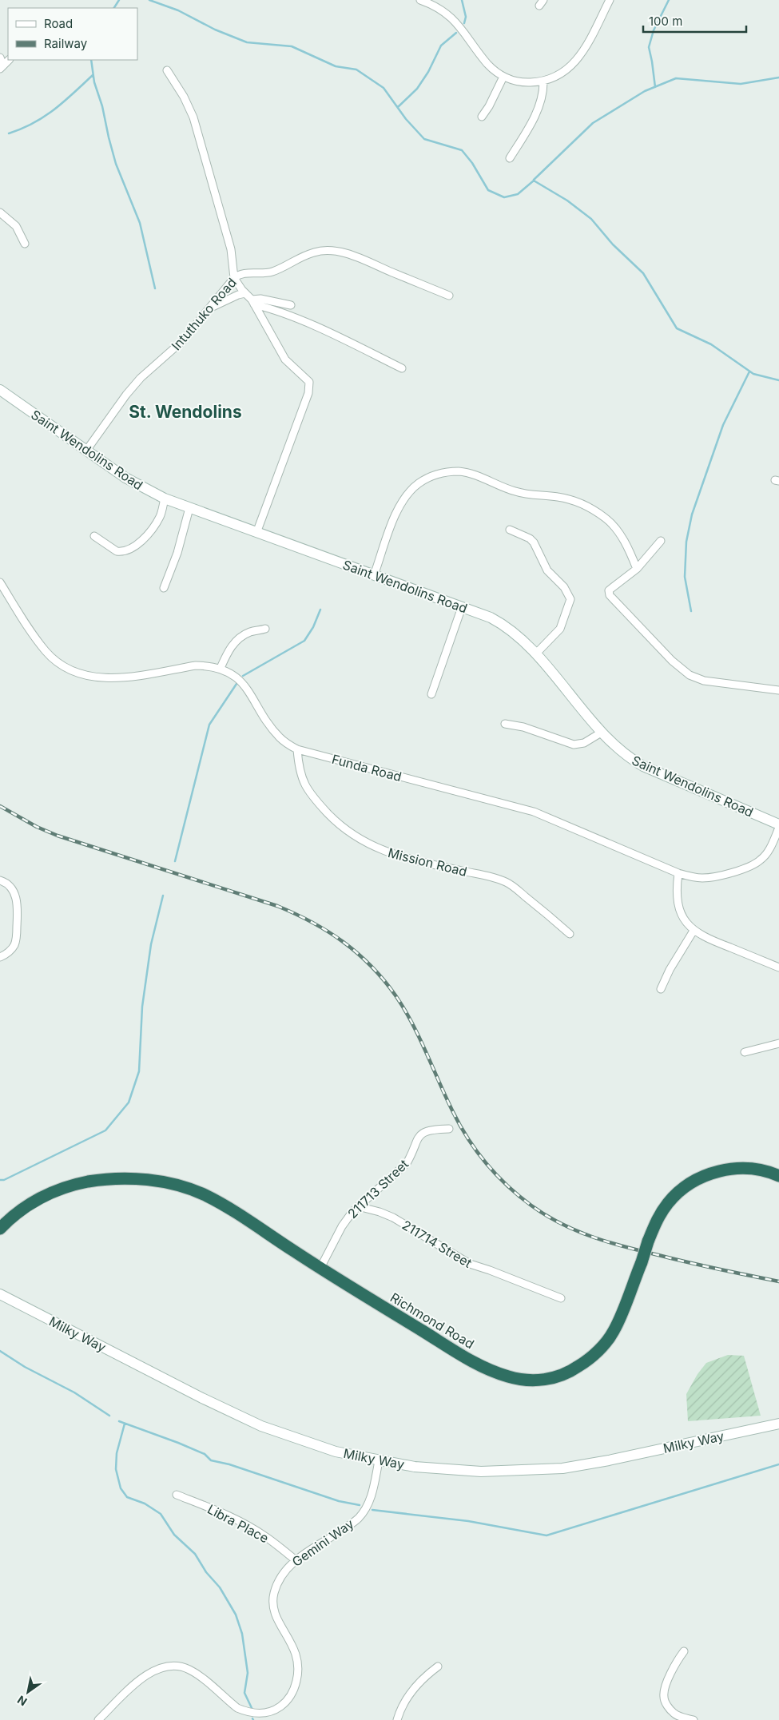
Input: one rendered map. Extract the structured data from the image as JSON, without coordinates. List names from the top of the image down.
{
  "streets": {
    "highway": ["Richmond Road"],
    "street": [
      "Intuthuko Road",
      "Saint Wendolins Road",
      "Funda Road",
      "Mission Road",
      "211713 Street",
      "211714 Street",
      "Milky Way",
      "Libra Place",
      "Gemini Way"
    ]
  },
  "crossings": [
    ["Intuthuko Road", "Saint Wendolins Road"],
    ["Funda Road", "Mission Road"],
    ["211713 Street", "211714 Street"],
    ["211713 Street", "Richmond Road"],
    ["Milky Way", "Gemini Way"],
    ["Libra Place", "Gemini Way"]
  ],
  "districts": ["St. Wendolins"],
  "legend": ["Road", "Railway"],
  "scale_bar": "100 m",
  "north": "bottom left"
}
